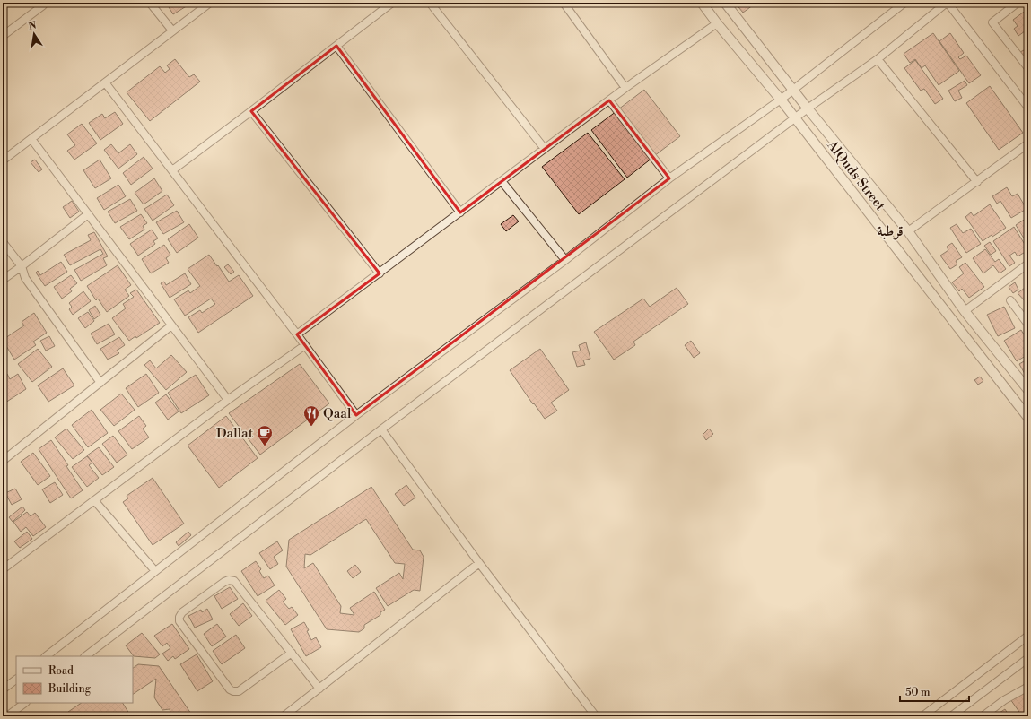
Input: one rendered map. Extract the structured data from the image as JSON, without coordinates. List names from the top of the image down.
{
  "streets": {
    "street": ["AlQuds Street"]
  },
  "districts": ["قرطبة"],
  "places": {
    "restaurant": ["Qaal"],
    "cafe": ["Dallat"]
  },
  "legend": ["Road", "Building"],
  "scale_bar": "50 m",
  "north": "top"
}
